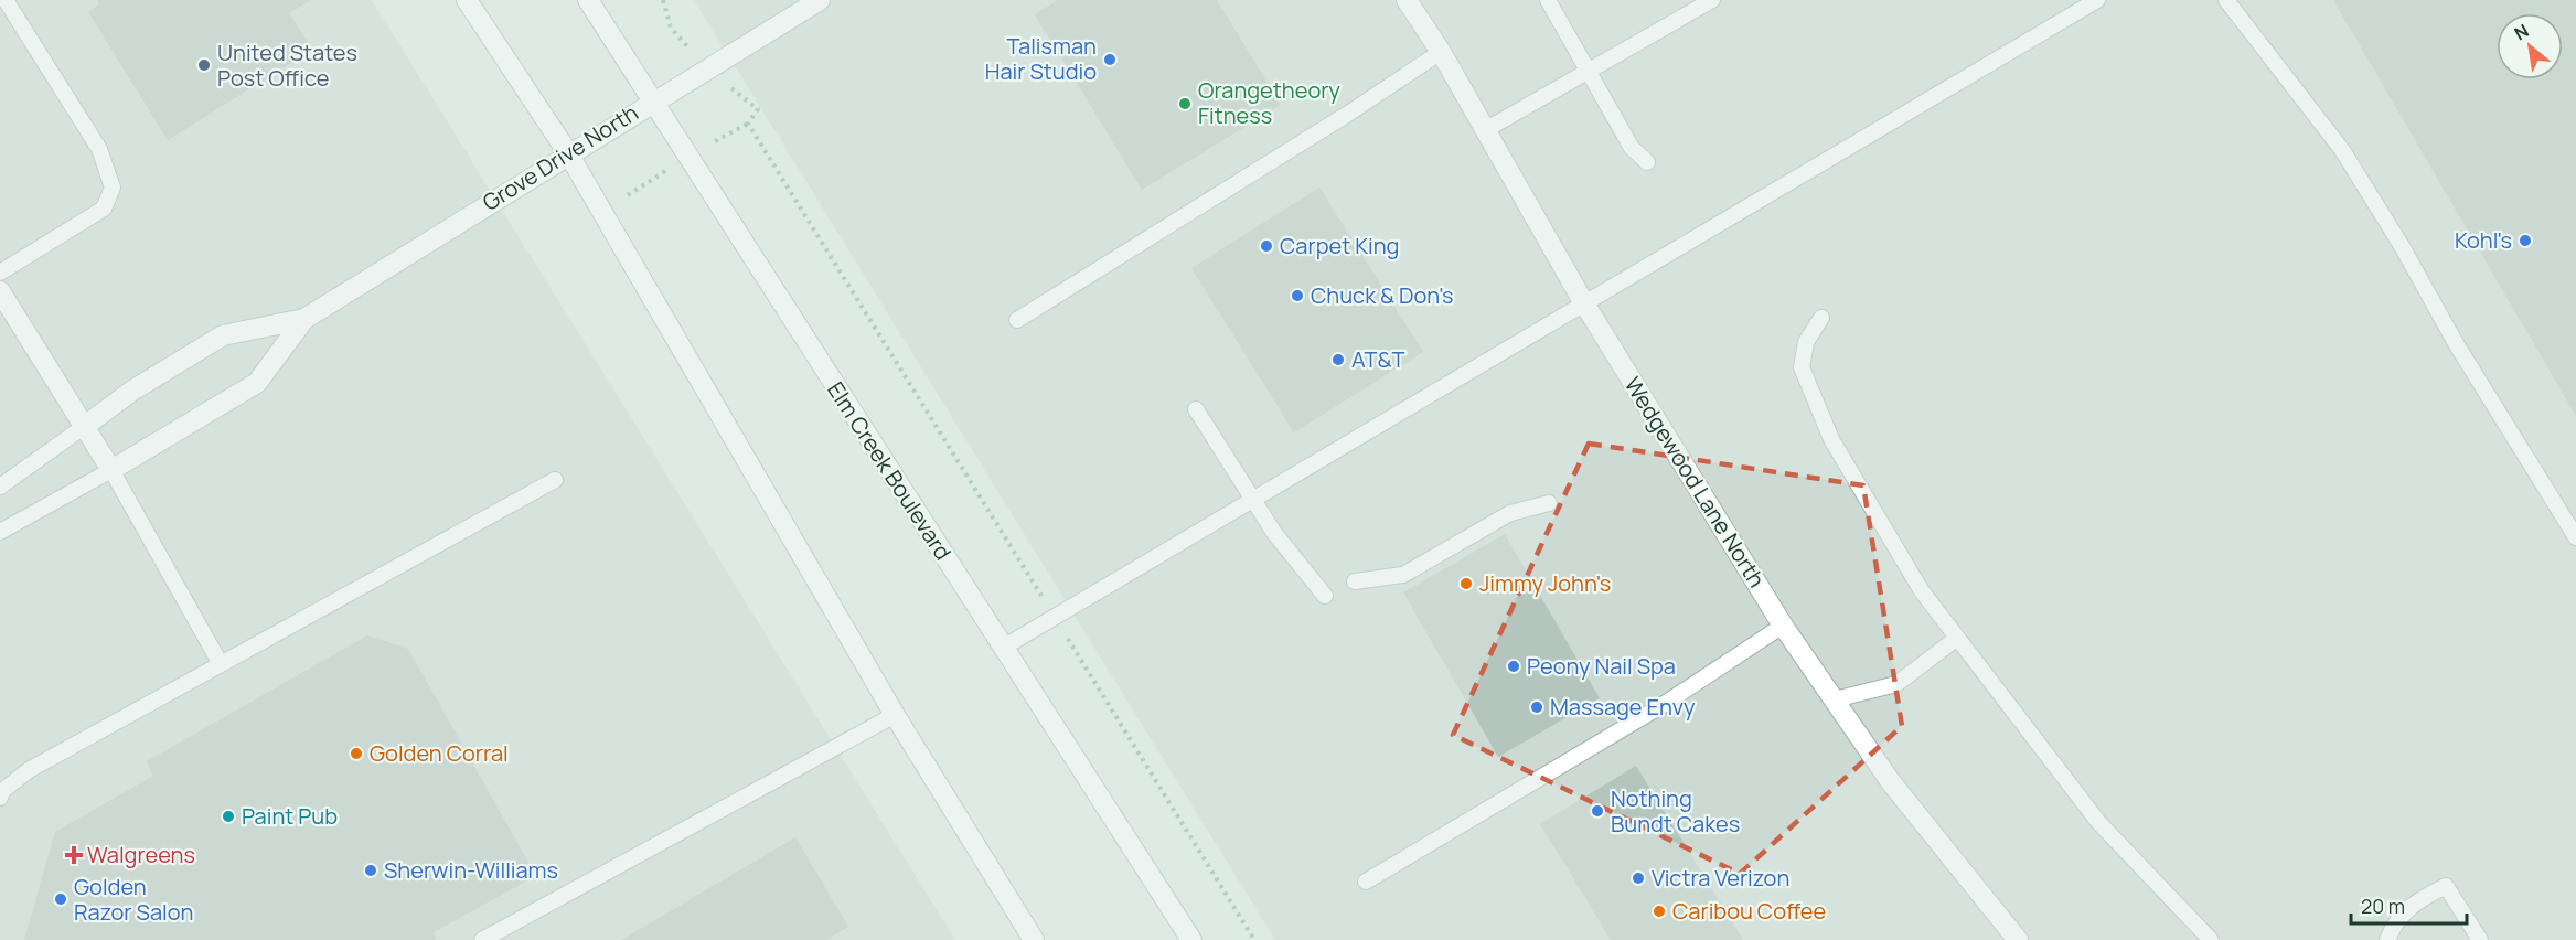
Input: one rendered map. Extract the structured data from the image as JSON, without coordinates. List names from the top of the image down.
{
  "streets": {
    "street": ["Grove Drive North", "Elm Creek Boulevard", "Wedgewood Lane North"]
  },
  "crossings": [
    ["Grove Drive North", "Elm Creek Boulevard"]
  ],
  "places": {
    "other": [
      "Talisman Hair Studio",
      "United States Post Office",
      "Orangetheory Fitness",
      "Kohl's",
      "Carpet King",
      "Chuck & Don's",
      "AT&T",
      "Jimmy John's",
      "Peony Nail Spa",
      "Massage Envy",
      "Golden Corral",
      "Nothing Bundt Cakes",
      "Paint Pub",
      "Sherwin-Williams",
      "Victra Verizon",
      "Golden Razor Salon",
      "Caribou Coffee"
    ],
    "health": ["Walgreens"]
  },
  "scale_bar": "20 m",
  "north": "top left"
}
